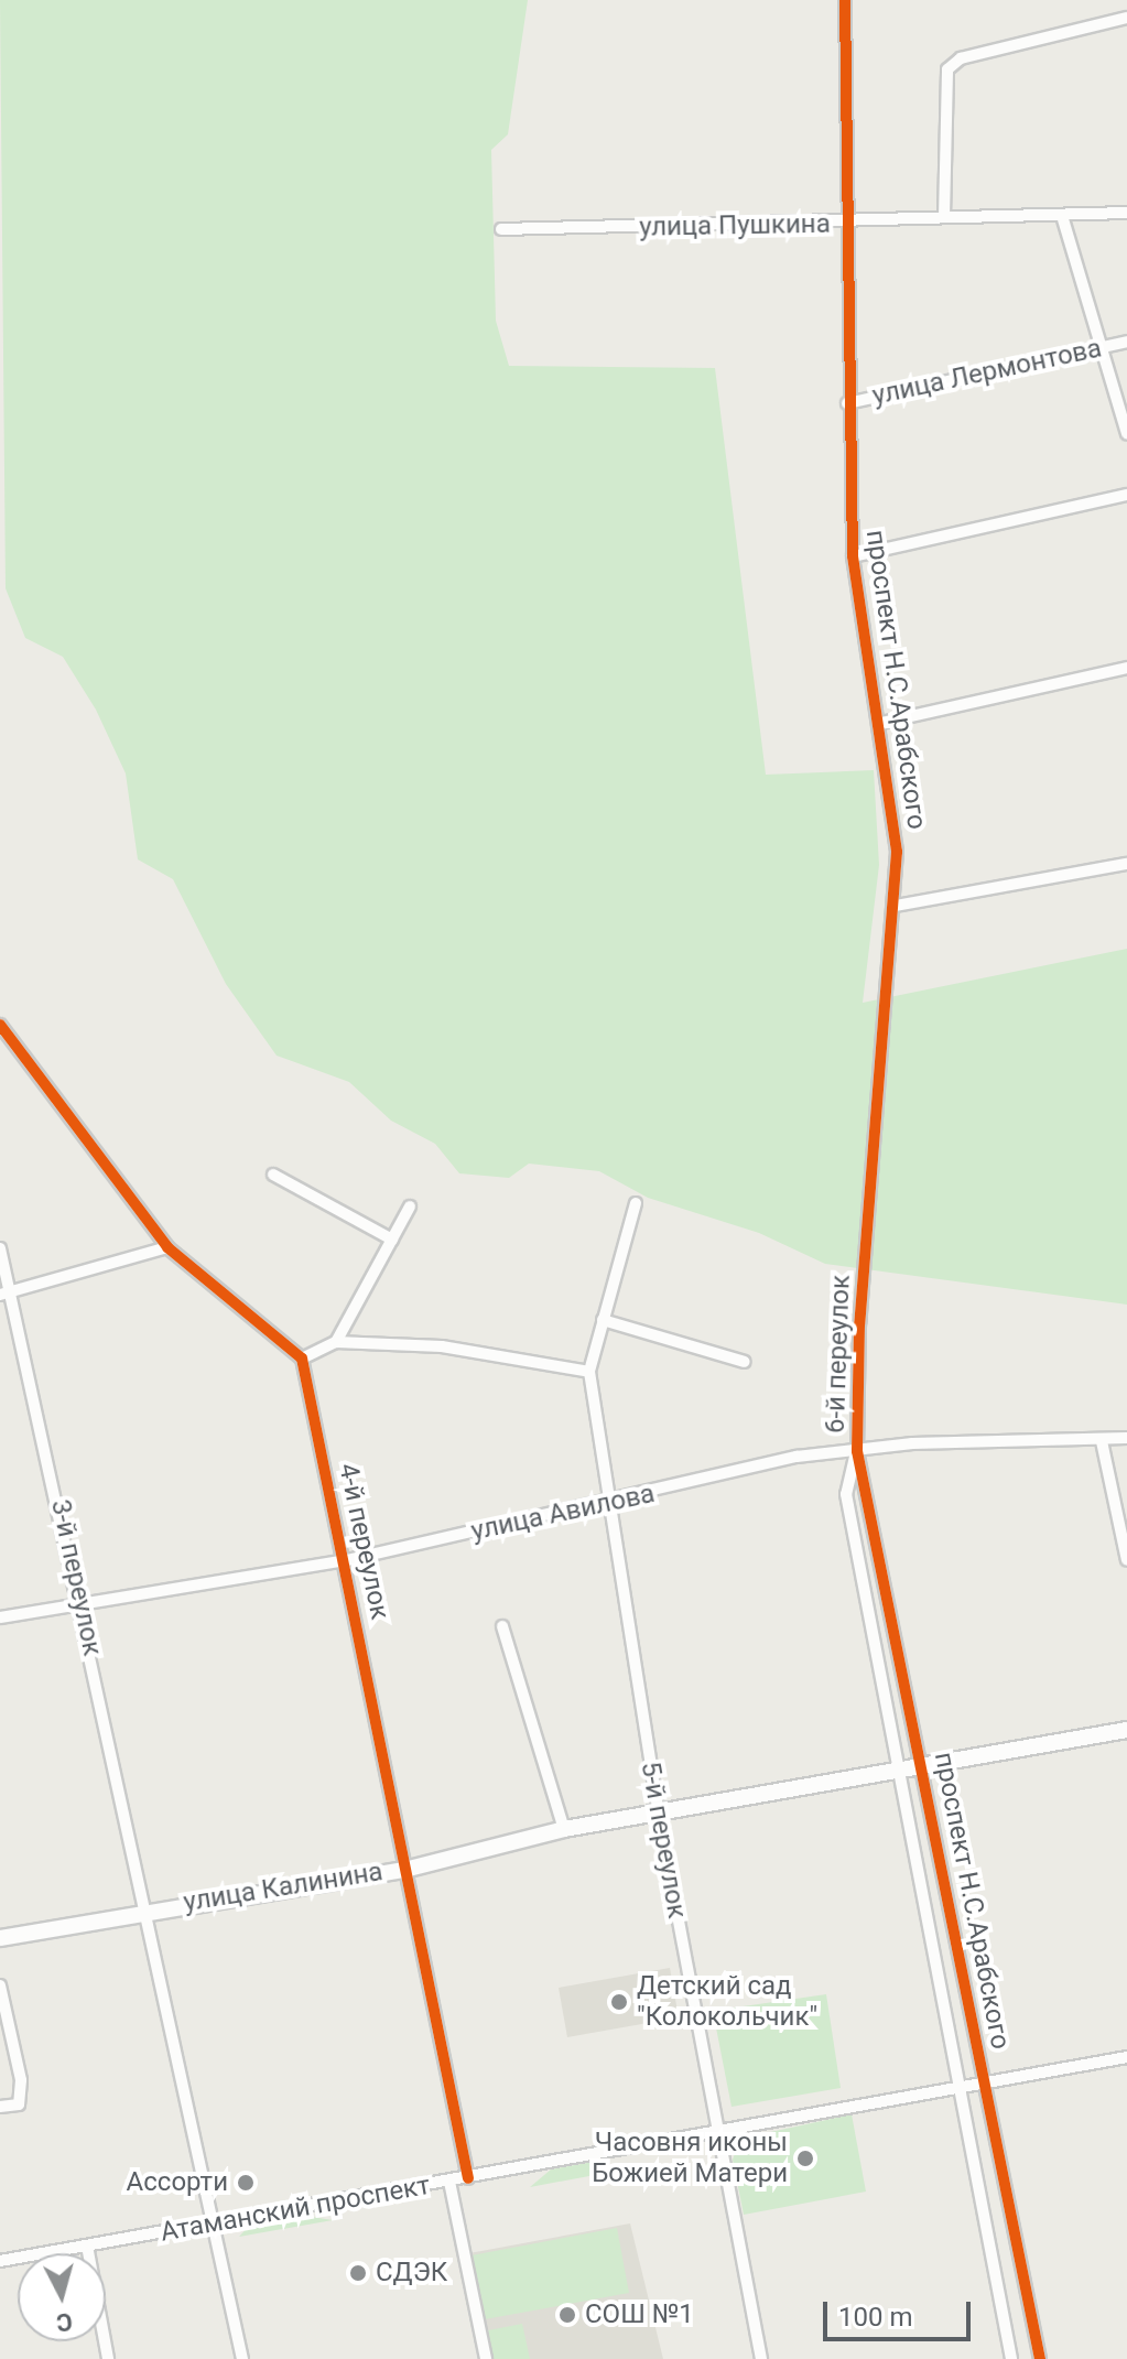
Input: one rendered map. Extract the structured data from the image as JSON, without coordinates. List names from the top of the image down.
{
  "streets": {
    "main road": ["улица Калинина"],
    "street": [
      "улица Пушкина",
      "улица Лермонтова",
      "проспект Н.С.Арабского",
      "6-й переулок",
      "улица Авилова",
      "4-й переулок",
      "3-й переулок",
      "5-й переулок",
      "Атаманский проспект"
    ]
  },
  "crossings": [
    ["улица Пушкина", "проспект Н.С.Арабского"],
    ["улица Лермонтова", "проспект Н.С.Арабского"],
    ["проспект Н.С.Арабского", "6-й переулок"],
    ["проспект Н.С.Арабского", "улица Авилова"],
    ["проспект Н.С.Арабского", "улица Калинина"],
    ["проспект Н.С.Арабского", "Атаманский проспект"],
    ["6-й переулок", "улица Авилова"],
    ["улица Авилова", "4-й переулок"],
    ["улица Авилова", "3-й переулок"],
    ["улица Авилова", "5-й переулок"],
    ["4-й переулок", "улица Калинина"],
    ["4-й переулок", "Атаманский проспект"],
    ["3-й переулок", "улица Калинина"],
    ["3-й переулок", "Атаманский проспект"],
    ["5-й переулок", "улица Калинина"],
    ["5-й переулок", "Атаманский проспект"]
  ],
  "places": [
    "Детский сад \"Колокольчик\"",
    "Часовня иконы Божией Матери",
    "Ассорти",
    "СДЭК",
    "СОШ №1"
  ],
  "scale_bar": "100 m",
  "north": "bottom"
}
